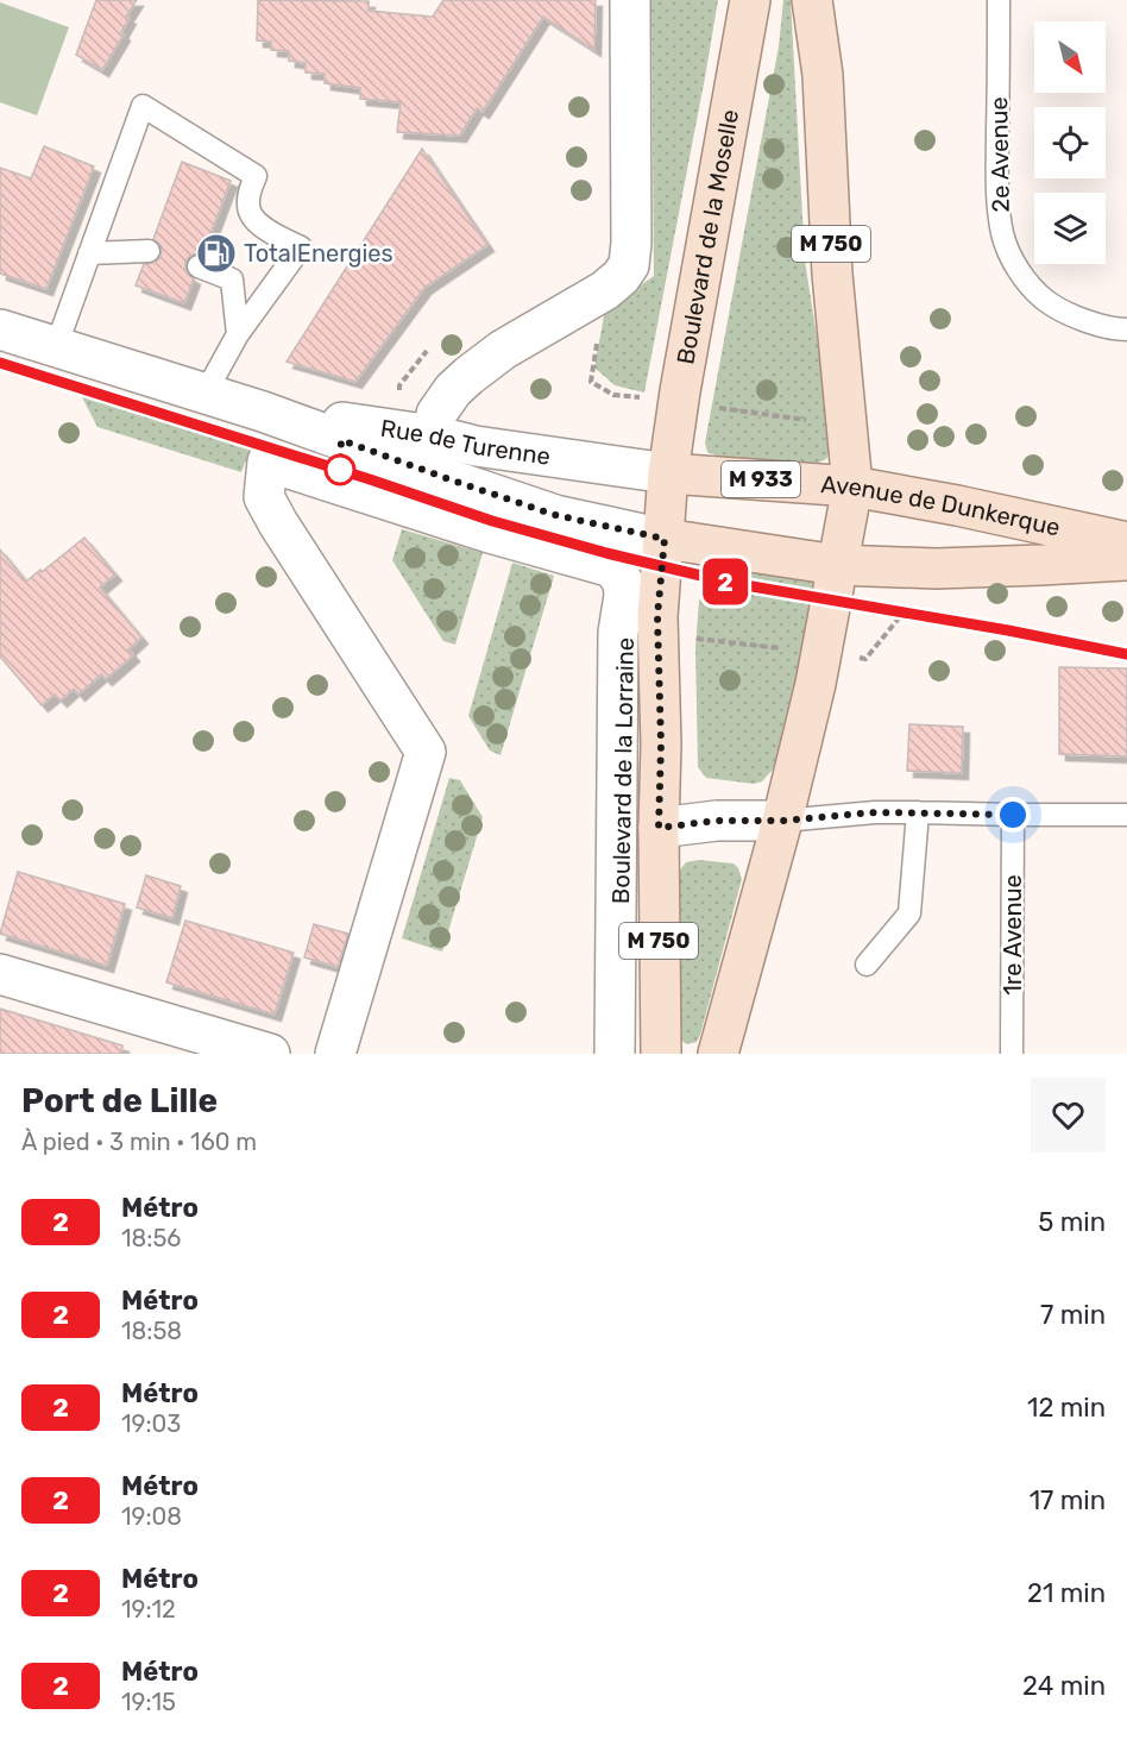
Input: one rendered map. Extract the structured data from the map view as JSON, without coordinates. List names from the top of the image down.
{
  "streets": {
    "main road": [
      "Boulevard de la Moselle",
      "M 750",
      "M 933",
      "Avenue de Dunkerque",
      "Boulevard de la Lorraine"
    ],
    "street": ["Rue de Turenne"],
    "lane": ["2e Avenue", "1re Avenue"]
  },
  "crossings": [
    ["Boulevard de la Moselle", "M 750"],
    ["Boulevard de la Moselle", "Rue de Turenne"],
    ["Boulevard de la Moselle", "Avenue de Dunkerque"],
    ["M 750", "Rue de Turenne"],
    ["M 750", "Avenue de Dunkerque"],
    ["M 750", "Boulevard de la Lorraine"],
    ["Rue de Turenne", "Avenue de Dunkerque"],
    ["Rue de Turenne", "Boulevard de la Lorraine"],
    ["Avenue de Dunkerque", "Boulevard de la Lorraine"]
  ],
  "places": {
    "fuel station": ["TotalEnergies"]
  },
  "lines": ["metro line 2"],
  "north": "bottom right",
  "page": {
    "on_map": "2",
    "heading": ["Port de Lille", "À pied · 3 min · 160 m"],
    "list": [
      {
        "mark": "2",
        "name": "Métro",
        "note": "18:56",
        "value": "5 min"
      },
      {
        "mark": "2",
        "name": "Métro",
        "note": "18:58",
        "value": "7 min"
      },
      {
        "mark": "2",
        "name": "Métro",
        "note": "19:03",
        "value": "12 min"
      },
      {
        "mark": "2",
        "name": "Métro",
        "note": "19:08",
        "value": "17 min"
      },
      {
        "mark": "2",
        "name": "Métro",
        "note": "19:12",
        "value": "21 min"
      },
      {
        "mark": "2",
        "name": "Métro",
        "note": "19:15",
        "value": "24 min"
      }
    ]
  }
}
